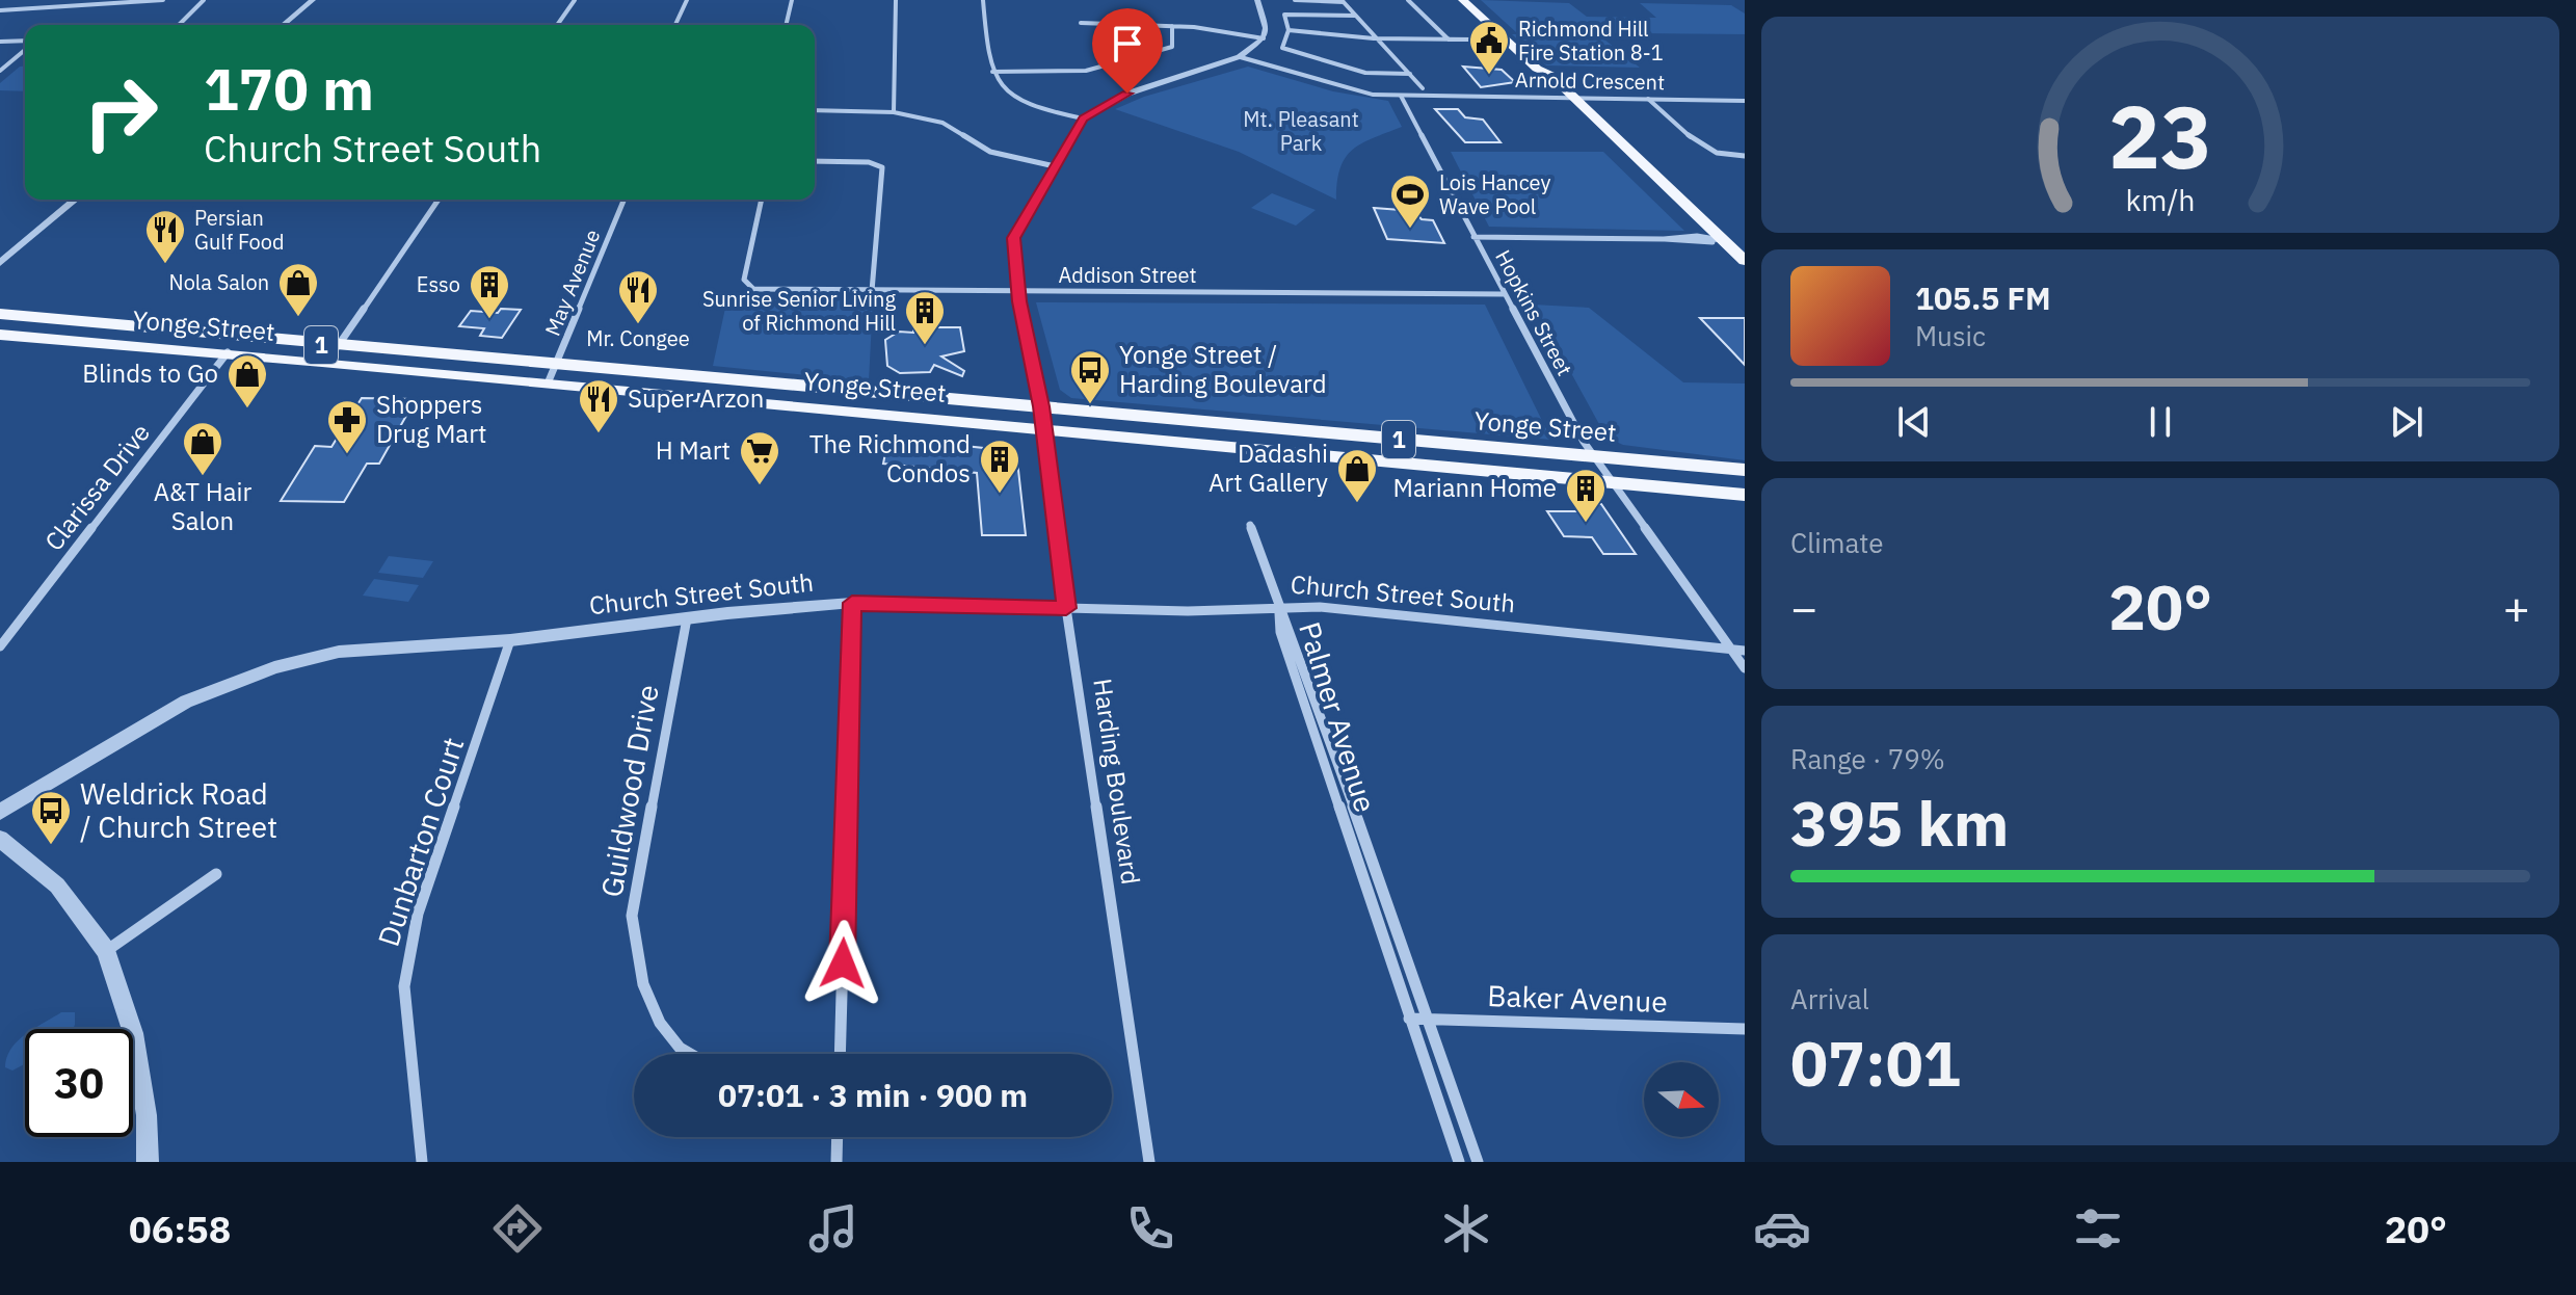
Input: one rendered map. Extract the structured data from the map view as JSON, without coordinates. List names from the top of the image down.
{
  "streets": {
    "main road": ["Yonge Street", "1"],
    "street": [
      "Arnold Crescent",
      "Addison Street",
      "May Avenue",
      "Hopkins Street",
      "Clarissa Drive",
      "Church Street South",
      "Palmer Avenue",
      "Harding Boulevard",
      "Guildwood Drive",
      "Dunbarton Court",
      "Baker Avenue"
    ]
  },
  "crossings": [
    ["Arnold Crescent", "Hopkins Street"],
    ["Addison Street", "Hopkins Street"],
    ["Addison Street", "Harding Boulevard"],
    ["May Avenue", "Yonge Street"],
    ["Hopkins Street", "Yonge Street"],
    ["Hopkins Street", "Church Street South"],
    ["Yonge Street", "Clarissa Drive"],
    ["Yonge Street", "Harding Boulevard"],
    ["Church Street South", "Palmer Avenue"],
    ["Church Street South", "Harding Boulevard"],
    ["Church Street South", "Guildwood Drive"],
    ["Church Street South", "Dunbarton Court"],
    ["Palmer Avenue", "Baker Avenue"]
  ],
  "parks": ["Mt. Pleasant Park"],
  "places": {
    "public building": ["Richmond Hill Fire Station 8-1"],
    "sports": ["Lois Hancey Wave Pool"],
    "restaurant": ["Persian Gulf Food", "Mr. Congee", "Super Arzon"],
    "shop": [
      "Nola Salon",
      "Blinds to Go",
      "A&T Hair Salon",
      "Dadashi Art Gallery"
    ],
    "building": [
      "Esso",
      "Sunrise Senior Living of Richmond Hill",
      "The Richmond Condos",
      "Mariann Home"
    ],
    "bus stop": ["Yonge Street / Harding Boulevard", "Weldrick Road / Church Street"],
    "pharmacy": ["Shoppers Drug Mart"],
    "supermarket": ["H Mart"]
  },
  "north": "right",
  "page": {
    "turn": ["170 m", "Church Street South"],
    "song": ["105.5 FM", "Music"],
    "tile": [
      "Climate",
      ["Range · 79%", "395 km"],
      ["Arrival", "07:01"]
    ],
    "heat": ["−", "20°", "+"],
    "limit": "30",
    "trip": "07:01 · 3 min · 900 m",
    "tabs": ["06:58", "20°"],
    "gauge": ["23", "km/h"]
  }
}
